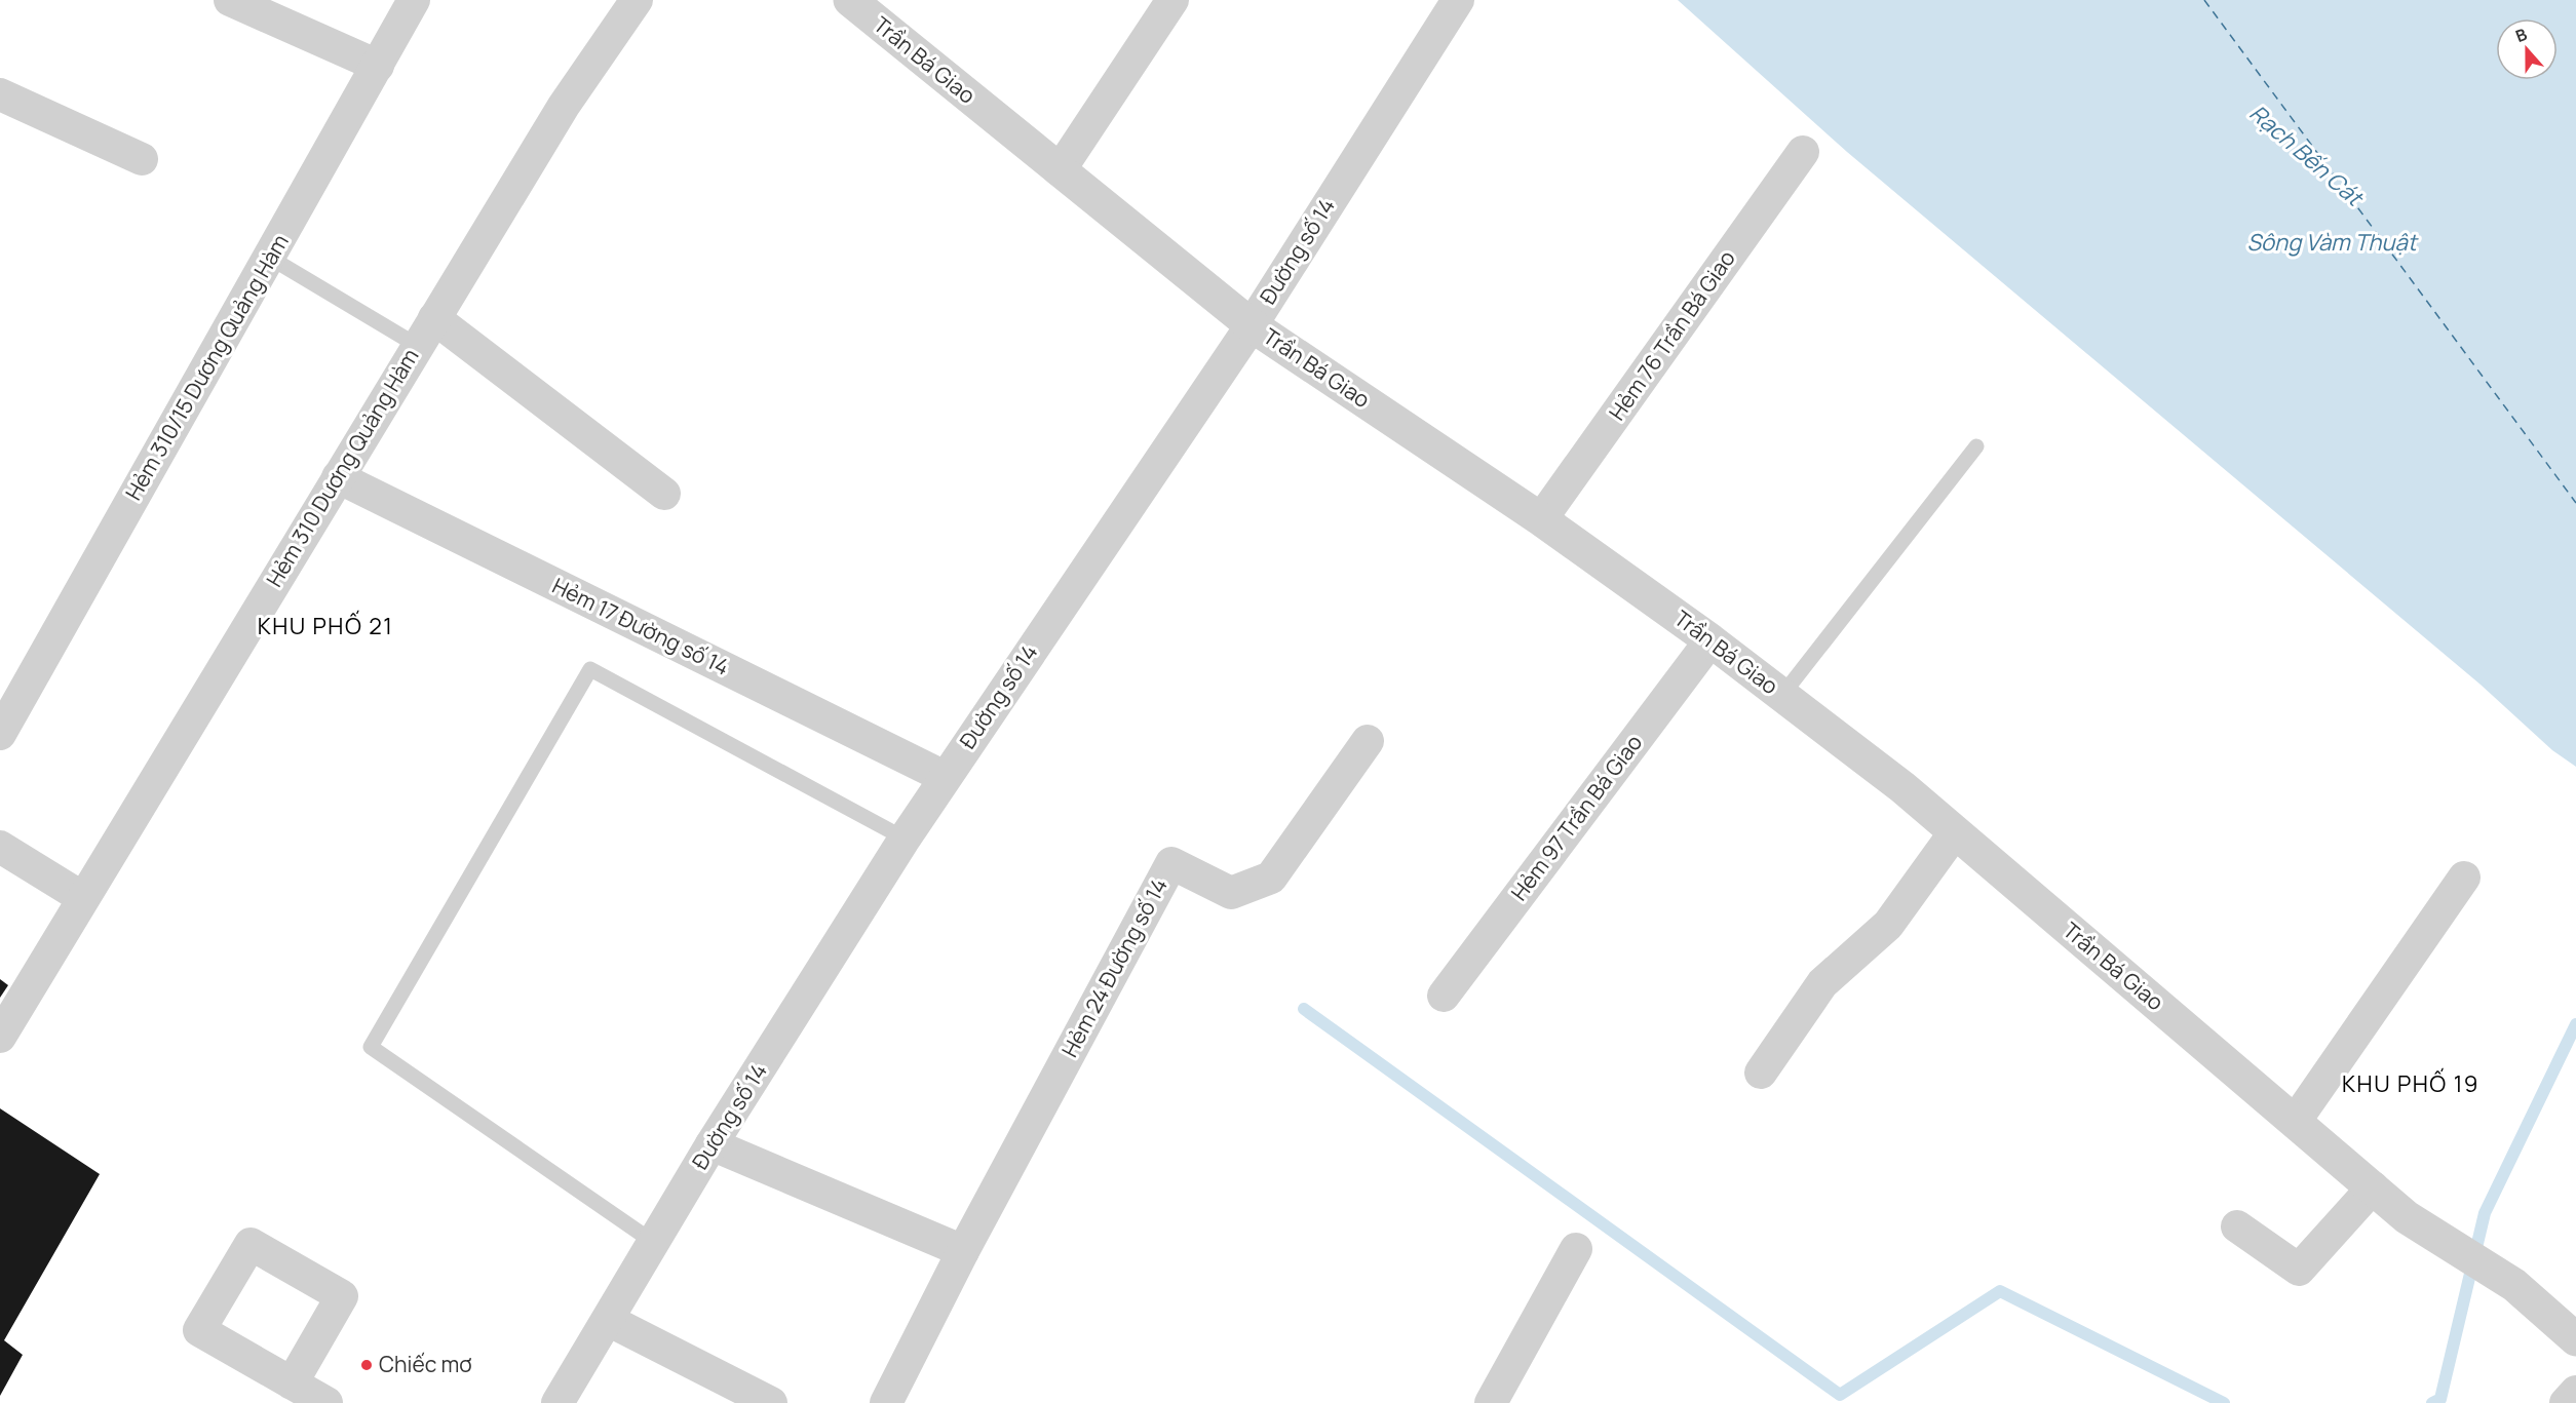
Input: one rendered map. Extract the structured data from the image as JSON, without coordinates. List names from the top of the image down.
{
  "streets": {
    "street": [
      "Trần Bá Giao",
      "Đường số 14",
      "Hẻm 76 Trần Bá Giao",
      "Hẻm 310/15 Dương Quảng Hàm",
      "Hẻm 310 Dương Quảng Hàm",
      "Hẻm 17 Đường số 14",
      "Hẻm 97 Trần Bá Giao",
      "Hẻm 24 Đường số 14"
    ]
  },
  "crossings": [
    ["Trần Bá Giao", "Đường số 14"],
    ["Trần Bá Giao", "Hẻm 76 Trần Bá Giao"],
    ["Trần Bá Giao", "Hẻm 97 Trần Bá Giao"],
    ["Đường số 14", "Hẻm 17 Đường số 14"],
    ["Hẻm 310 Dương Quảng Hàm", "Hẻm 17 Đường số 14"]
  ],
  "districts": ["KHU PHỐ 21", "KHU PHỐ 19"],
  "water": ["Rạch Bến Cát", "Sông Vàm Thuật"],
  "places": ["Chiếc mơ"],
  "north": "top"
}
